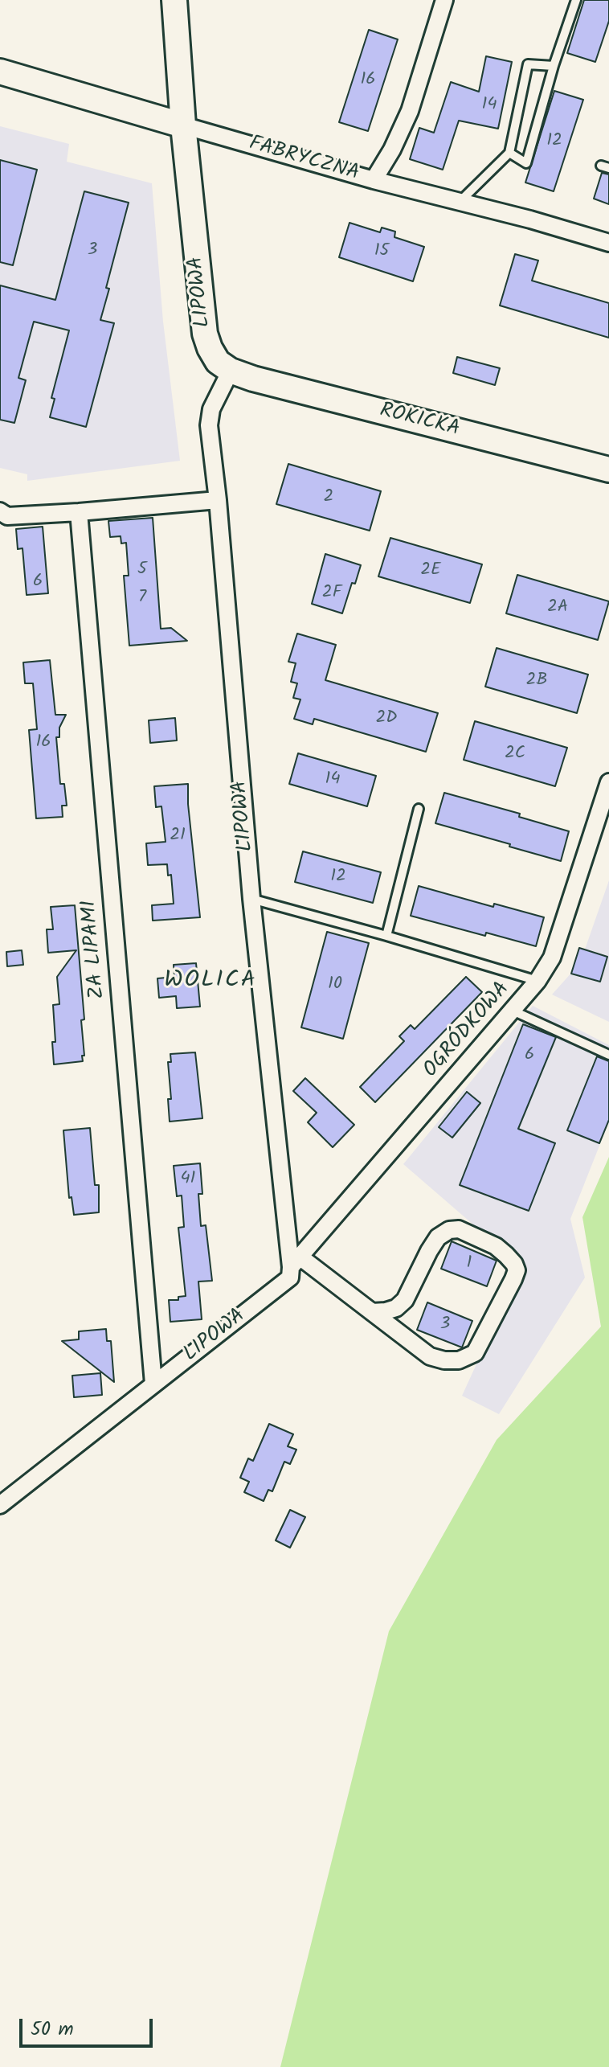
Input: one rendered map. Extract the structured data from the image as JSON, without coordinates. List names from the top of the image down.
{
  "streets": {
    "main road": ["FABRYCZNA", "LIPOWA", "ROKICKA"],
    "street": ["ZA LIPAMI", "OGRÓDKOWA"]
  },
  "crossings": [
    ["FABRYCZNA", "LIPOWA"],
    ["LIPOWA", "ROKICKA"],
    ["LIPOWA", "ZA LIPAMI"],
    ["LIPOWA", "OGRÓDKOWA"]
  ],
  "districts": ["WOLICA"],
  "house_numbers": [
    "16",
    "14",
    "12",
    "3",
    "15",
    "2",
    "5",
    "2E",
    "6",
    "2F",
    "7",
    "2A",
    "2B",
    "2D",
    "16",
    "2C",
    "14",
    "21",
    "12",
    "10",
    "6",
    "41",
    "1",
    "3"
  ],
  "scale_bar": "50 m"
}
